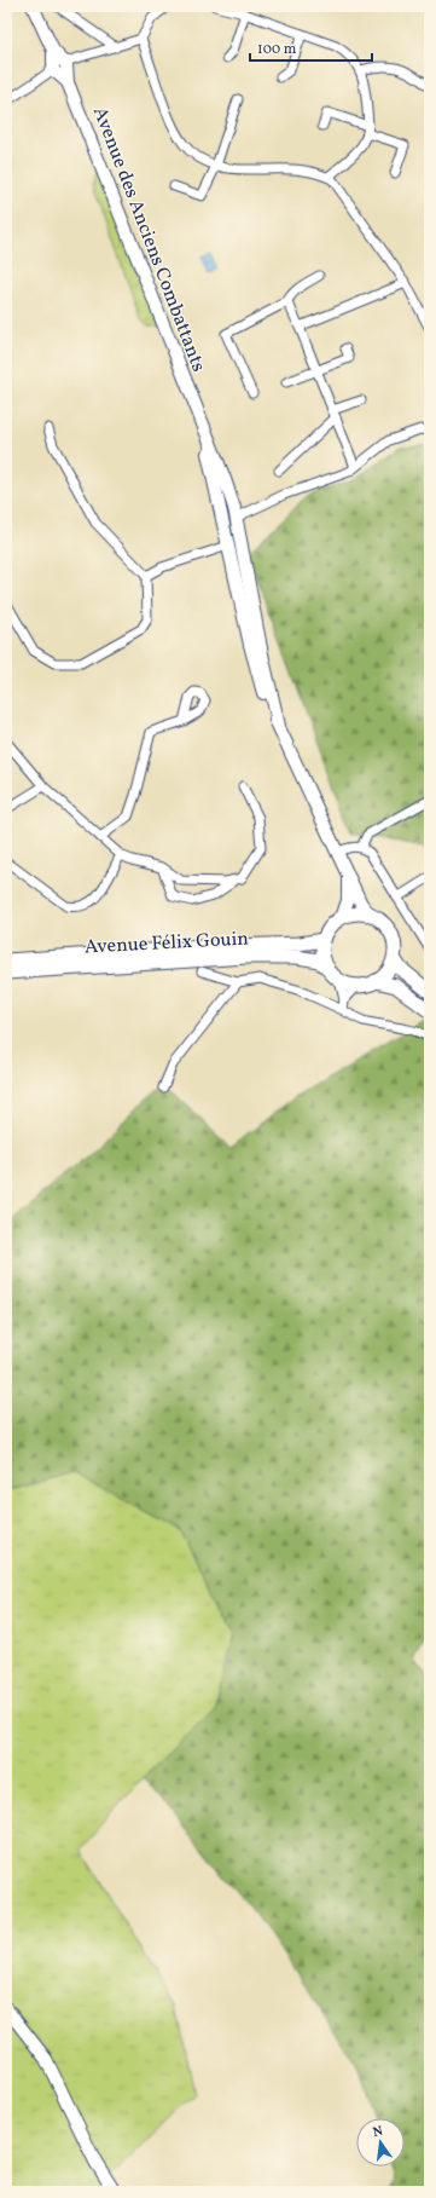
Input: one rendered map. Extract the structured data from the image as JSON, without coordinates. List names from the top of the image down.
{
  "streets": {
    "main road": ["Avenue des Anciens Combattants", "Avenue Félix Gouin"]
  },
  "crossings": [
    ["Avenue des Anciens Combattants", "Avenue Félix Gouin"]
  ],
  "scale_bar": "100 m",
  "north": "top"
}
